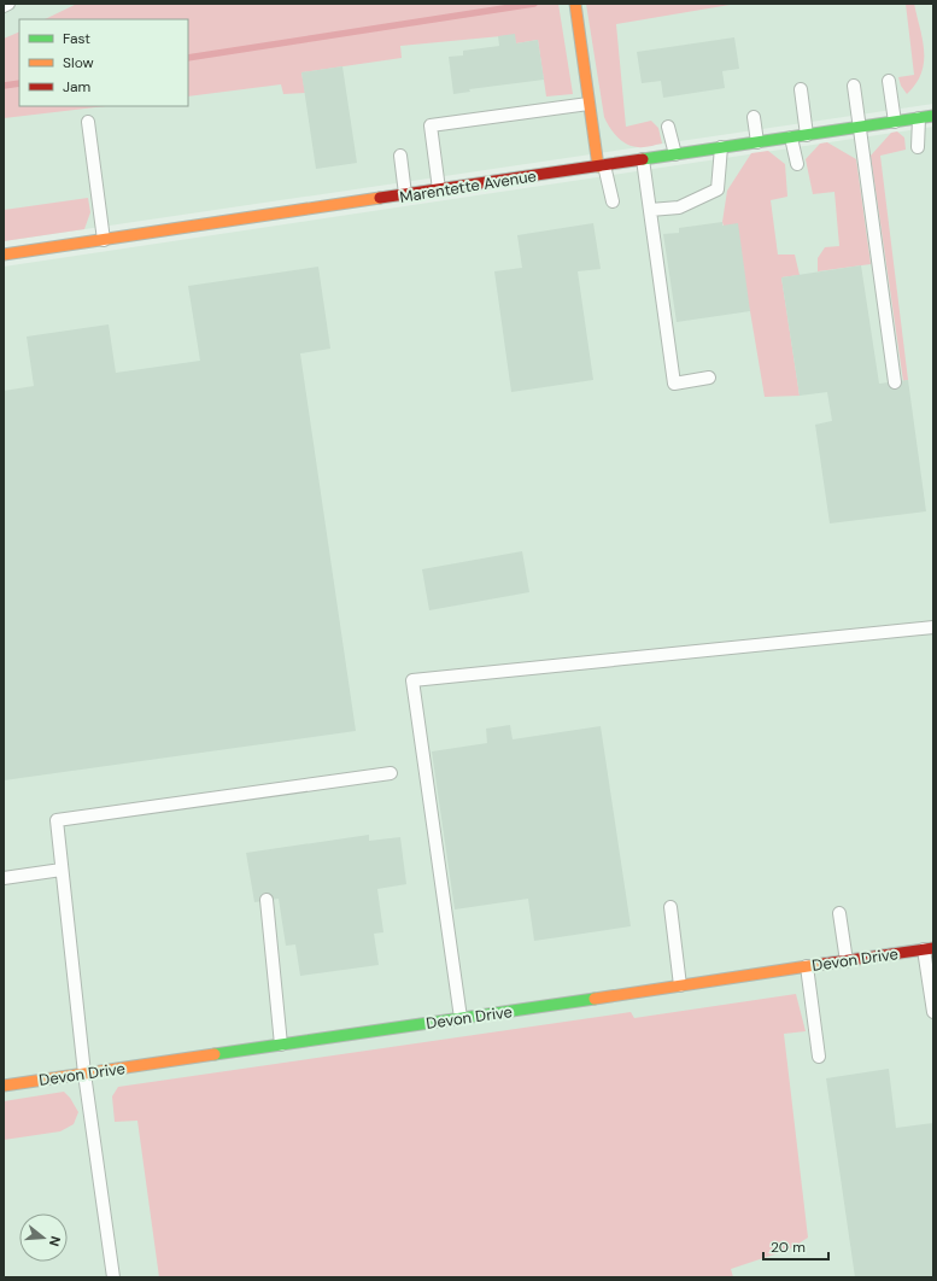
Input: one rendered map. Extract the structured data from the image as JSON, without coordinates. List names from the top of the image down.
{
  "streets": {
    "street": ["Marentette Avenue", "Devon Drive"]
  },
  "legend": ["Fast", "Slow", "Jam"],
  "scale_bar": "20 m",
  "north": "right"
}
